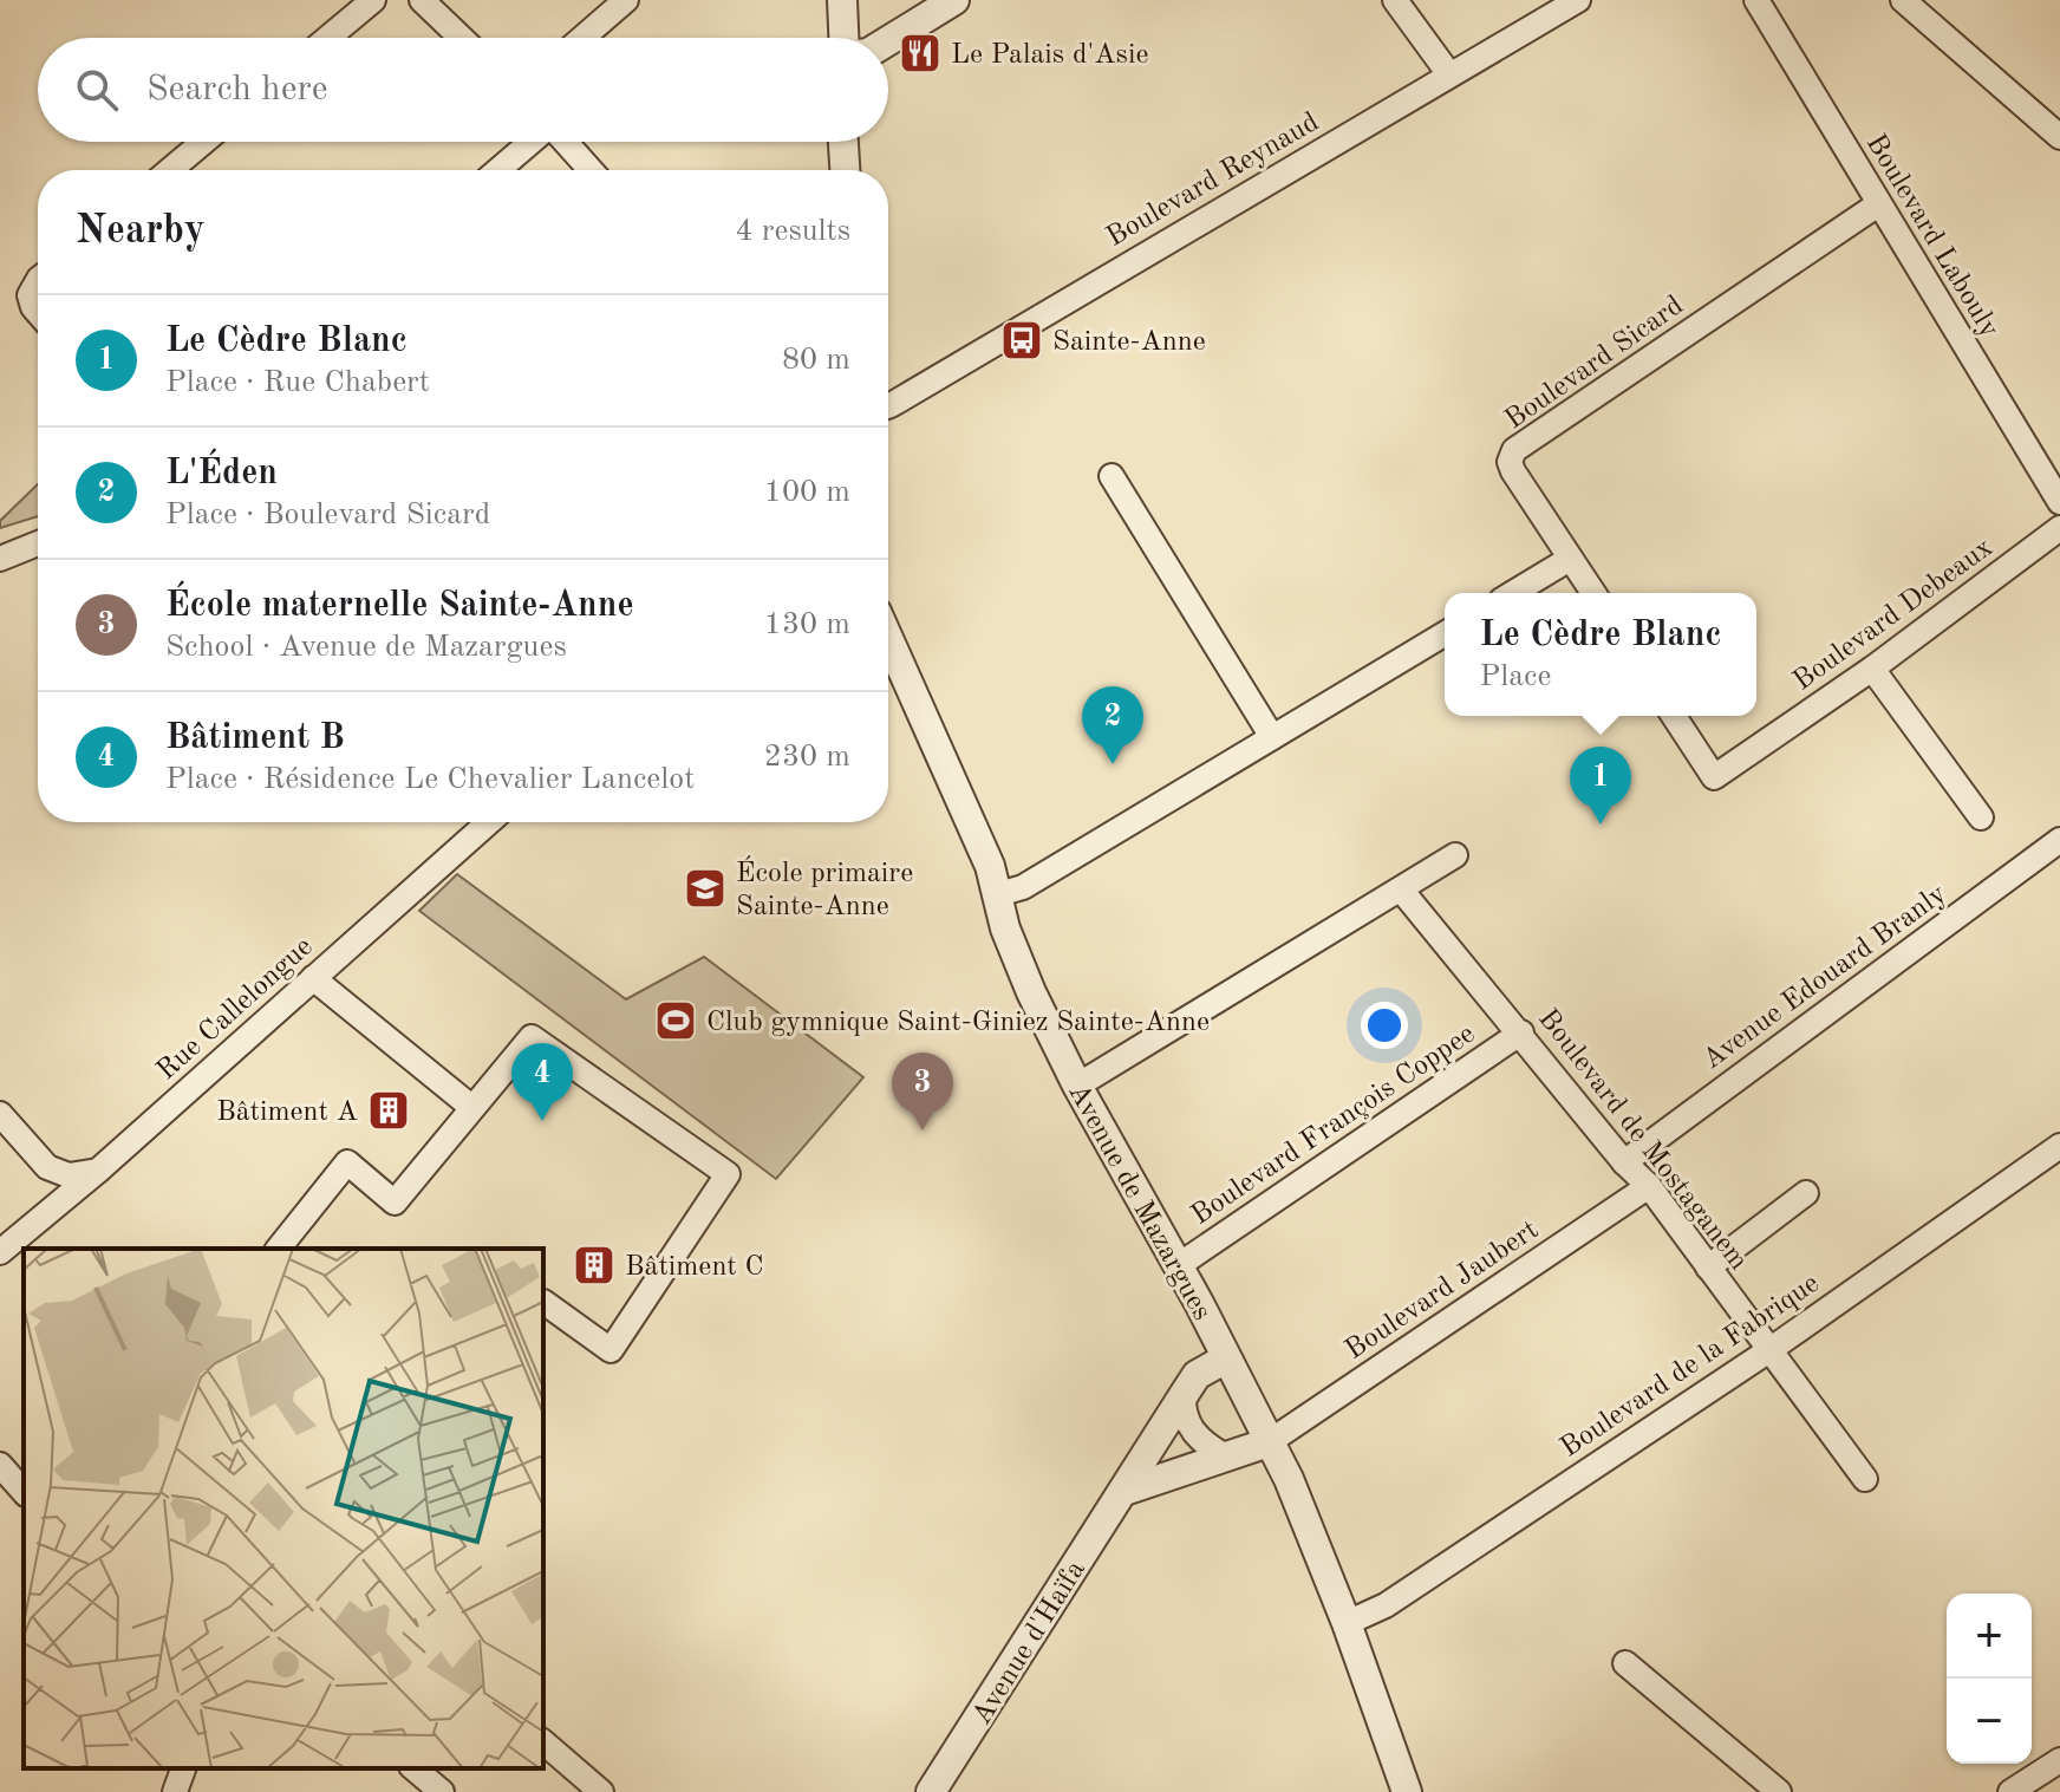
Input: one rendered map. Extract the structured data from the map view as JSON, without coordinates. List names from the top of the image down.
{
  "streets": {
    "street": [
      "Boulevard Reynaud",
      "Boulevard Labouly",
      "Boulevard Sicard",
      "Boulevard Debeaux",
      "Avenue Edouard Branly",
      "Rue Callelongue",
      "Boulevard François Coppee",
      "Boulevard de Mostaganem",
      "Avenue de Mazargues",
      "Boulevard Jaubert",
      "Boulevard de la Fabrique",
      "Avenue d'Haïfa"
    ]
  },
  "crossings": [
    ["Boulevard Labouly", "Boulevard Sicard"],
    ["Avenue Edouard Branly", "Boulevard de Mostaganem"],
    ["Boulevard François Coppee", "Boulevard de Mostaganem"],
    ["Boulevard François Coppee", "Avenue de Mazargues"],
    ["Boulevard de Mostaganem", "Boulevard Jaubert"],
    ["Boulevard de Mostaganem", "Boulevard de la Fabrique"],
    ["Avenue de Mazargues", "Boulevard Jaubert"],
    ["Avenue de Mazargues", "Boulevard de la Fabrique"],
    ["Avenue de Mazargues", "Avenue d'Haïfa"]
  ],
  "places": {
    "restaurant": ["Le Palais d'Asie"],
    "bus stop": ["Sainte-Anne"],
    "school or university": ["École primaire Sainte-Anne"],
    "sports": ["Club gymnique Saint-Giniez Sainte-Anne"],
    "building": ["Bâtiment A", "Bâtiment C"]
  },
  "page": {
    "search": "Search here",
    "heading": ["Nearby", "4 results"],
    "list": [
      {
        "mark": "1",
        "name": "Le Cèdre Blanc",
        "note": "Place · Rue Chabert",
        "value": "80 m"
      },
      {
        "mark": "2",
        "name": "L'Éden",
        "note": "Place · Boulevard Sicard",
        "value": "100 m"
      },
      {
        "mark": "3",
        "name": "École maternelle Sainte-Anne",
        "note": "School · Avenue de Mazargues",
        "value": "130 m"
      },
      {
        "mark": "4",
        "name": "Bâtiment B",
        "note": "Place · Résidence Le Chevalier Lancelot",
        "value": "230 m"
      }
    ],
    "popup": ["Le Cèdre Blanc", "Place"],
    "pins": [
      "2",
      "1",
      "4",
      "3"
    ],
    "map_buttons": ["+", "−"]
  }
}
